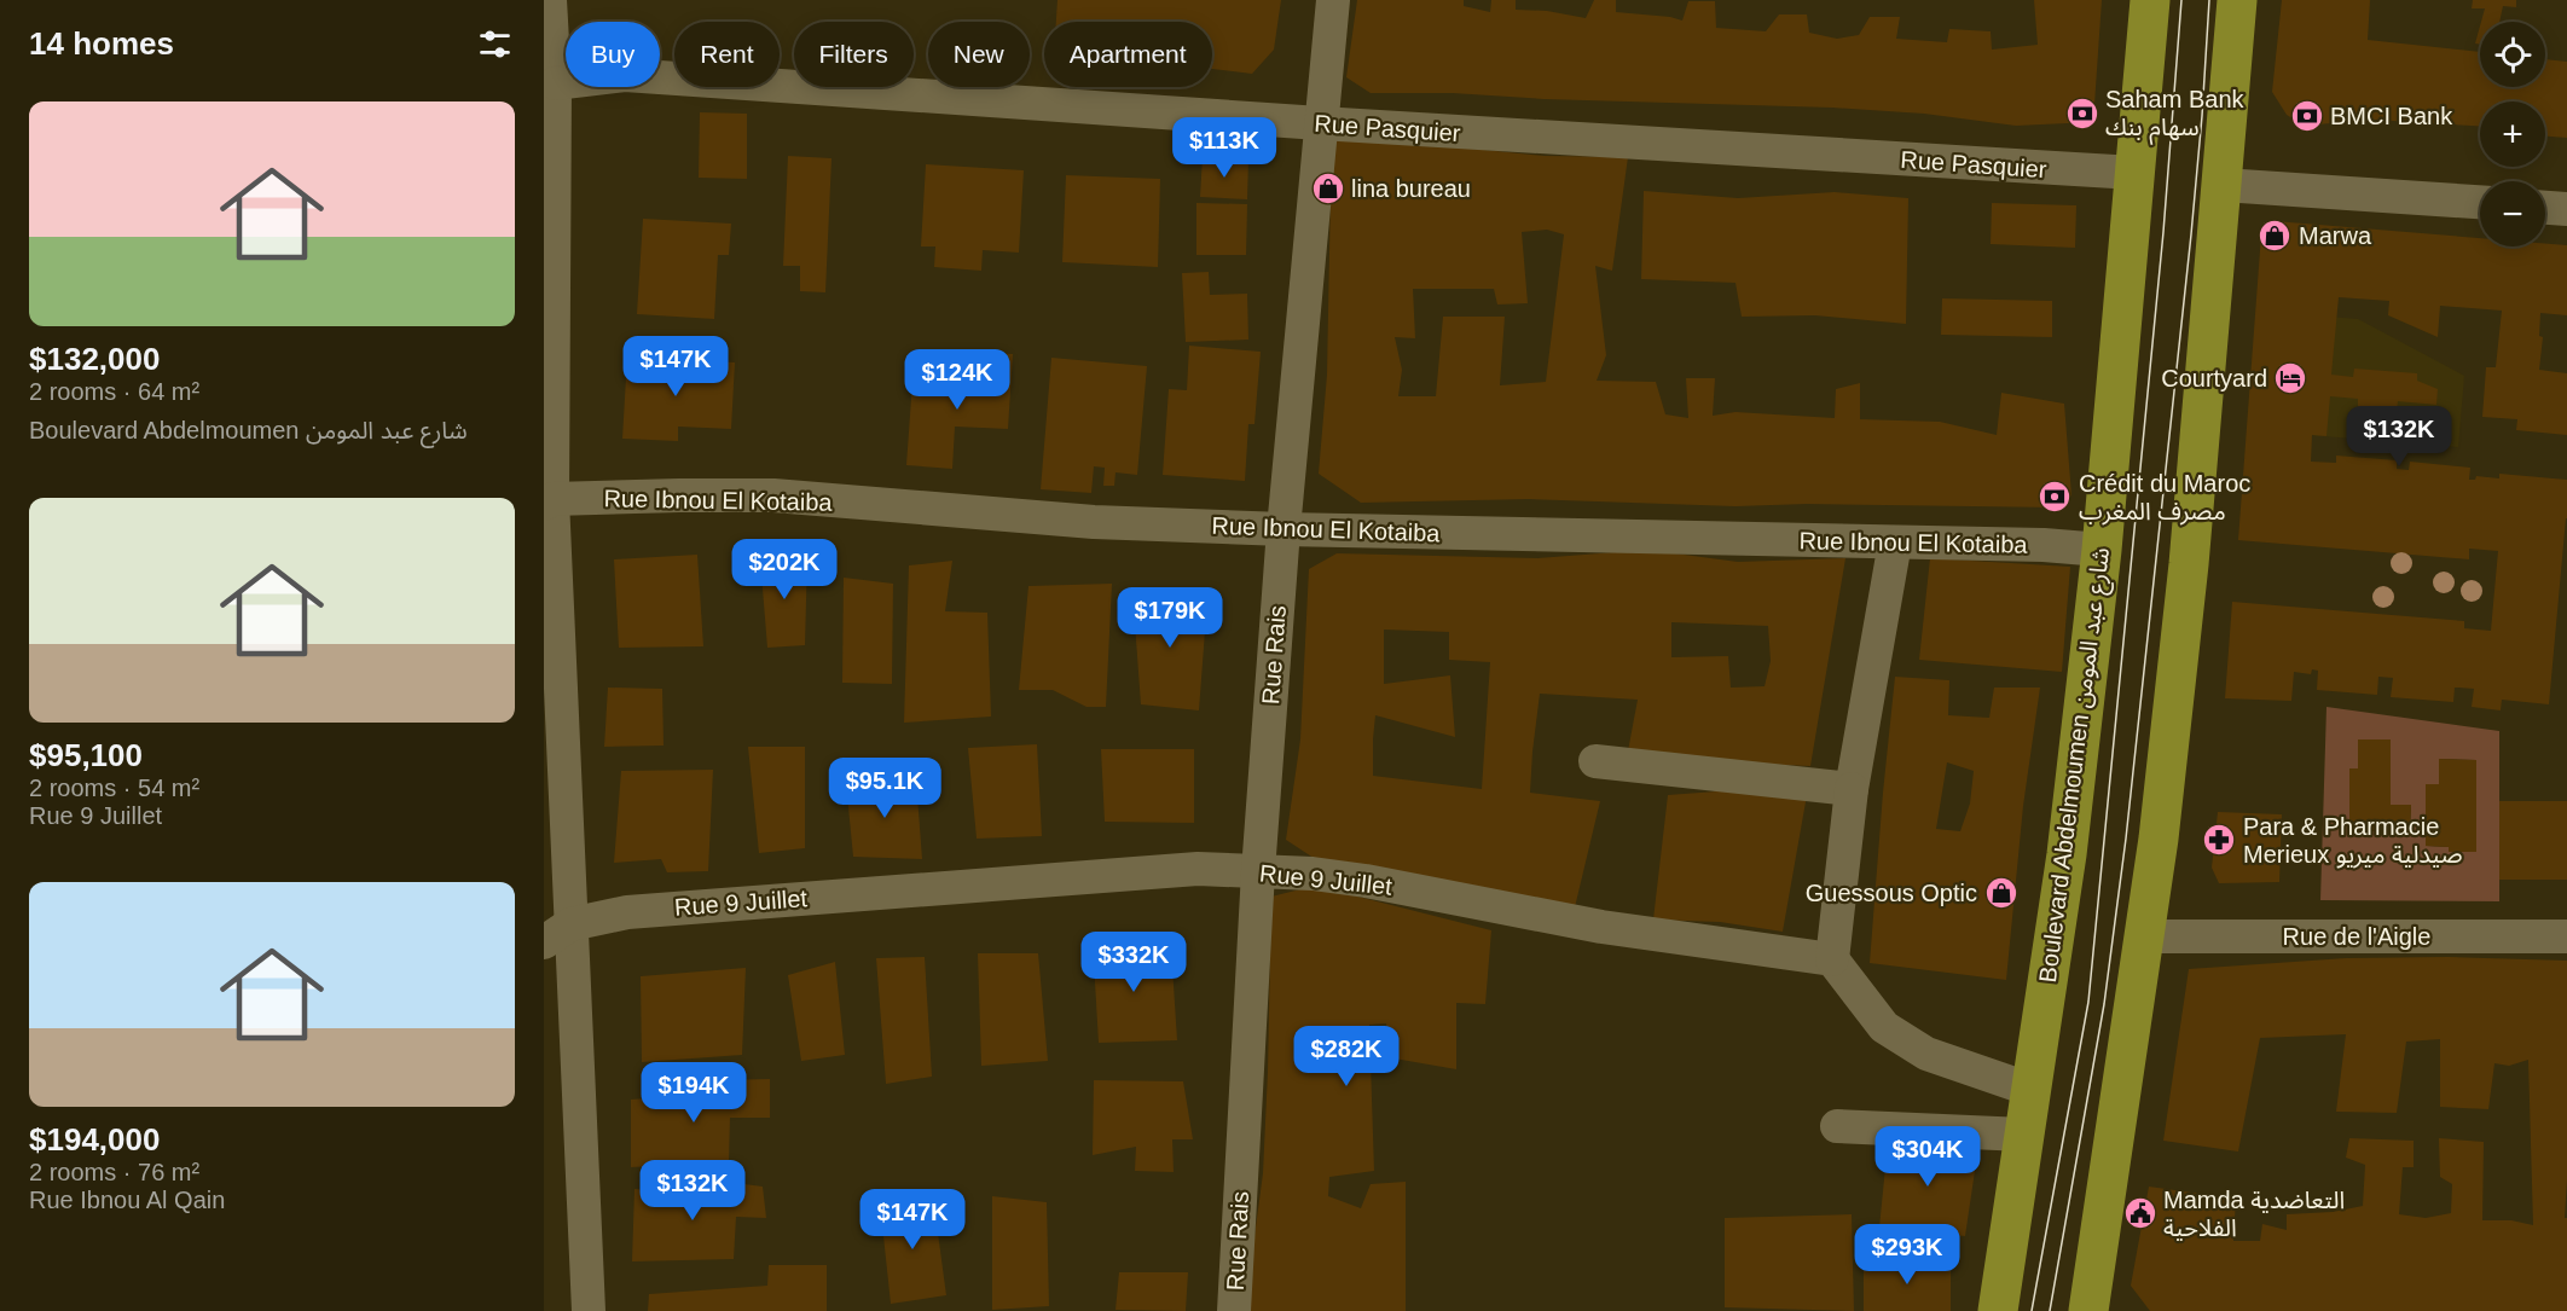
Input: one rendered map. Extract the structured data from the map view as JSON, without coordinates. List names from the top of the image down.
{
  "streets": {
    "main road": ["Boulevard Abdelmoumen شارع عبد المومن"],
    "street": [
      "Rue Pasquier",
      "Rue Ibnou El Kotaiba",
      "Rue Rais",
      "Rue 9 Juillet",
      "Rue de l'Aigle"
    ]
  },
  "crossings": [
    ["Rue Pasquier", "Rue Rais"],
    ["Rue Pasquier", "Boulevard Abdelmoumen شارع عبد المومن"],
    ["Rue Ibnou El Kotaiba", "Rue Rais"],
    ["Rue Ibnou El Kotaiba", "Boulevard Abdelmoumen شارع عبد المومن"],
    ["Rue Rais", "Rue 9 Juillet"]
  ],
  "places": {
    "bank": ["Saham Bank سهام بنك", "BMCI Bank", "Crédit du Maroc مصرف المغرب"],
    "shop": ["lina bureau", "Marwa", "Guessous Optic"],
    "hotel": ["Courtyard"],
    "pharmacy": ["Para & Pharmacie Merieux صيدلية ميريو"],
    "public building": ["Mamda التعاضدية الفلاحية"]
  },
  "page": {
    "heading": "14 homes",
    "map_buttons": ["+", "−"],
    "chip": [
      "Buy",
      "Rent",
      "Filters",
      "New",
      "Apartment"
    ],
    "list": [
      {
        "name": "$132,000",
        "note": "2 rooms · 64 m² · Boulevard Abdelmoumen شارع عبد المومن"
      },
      {
        "name": "$95,100",
        "note": "2 rooms · 54 m² · Rue 9 Juillet"
      },
      {
        "name": "$194,000",
        "note": "2 rooms · 76 m² · Rue Ibnou Al Qain"
      }
    ],
    "price": [
      "$113K",
      "$147K",
      "$124K",
      "$132K",
      "$202K",
      "$179K",
      "$95.1K",
      "$332K",
      "$282K",
      "$194K",
      "$304K",
      "$132K",
      "$147K",
      "$293K"
    ]
  }
}
